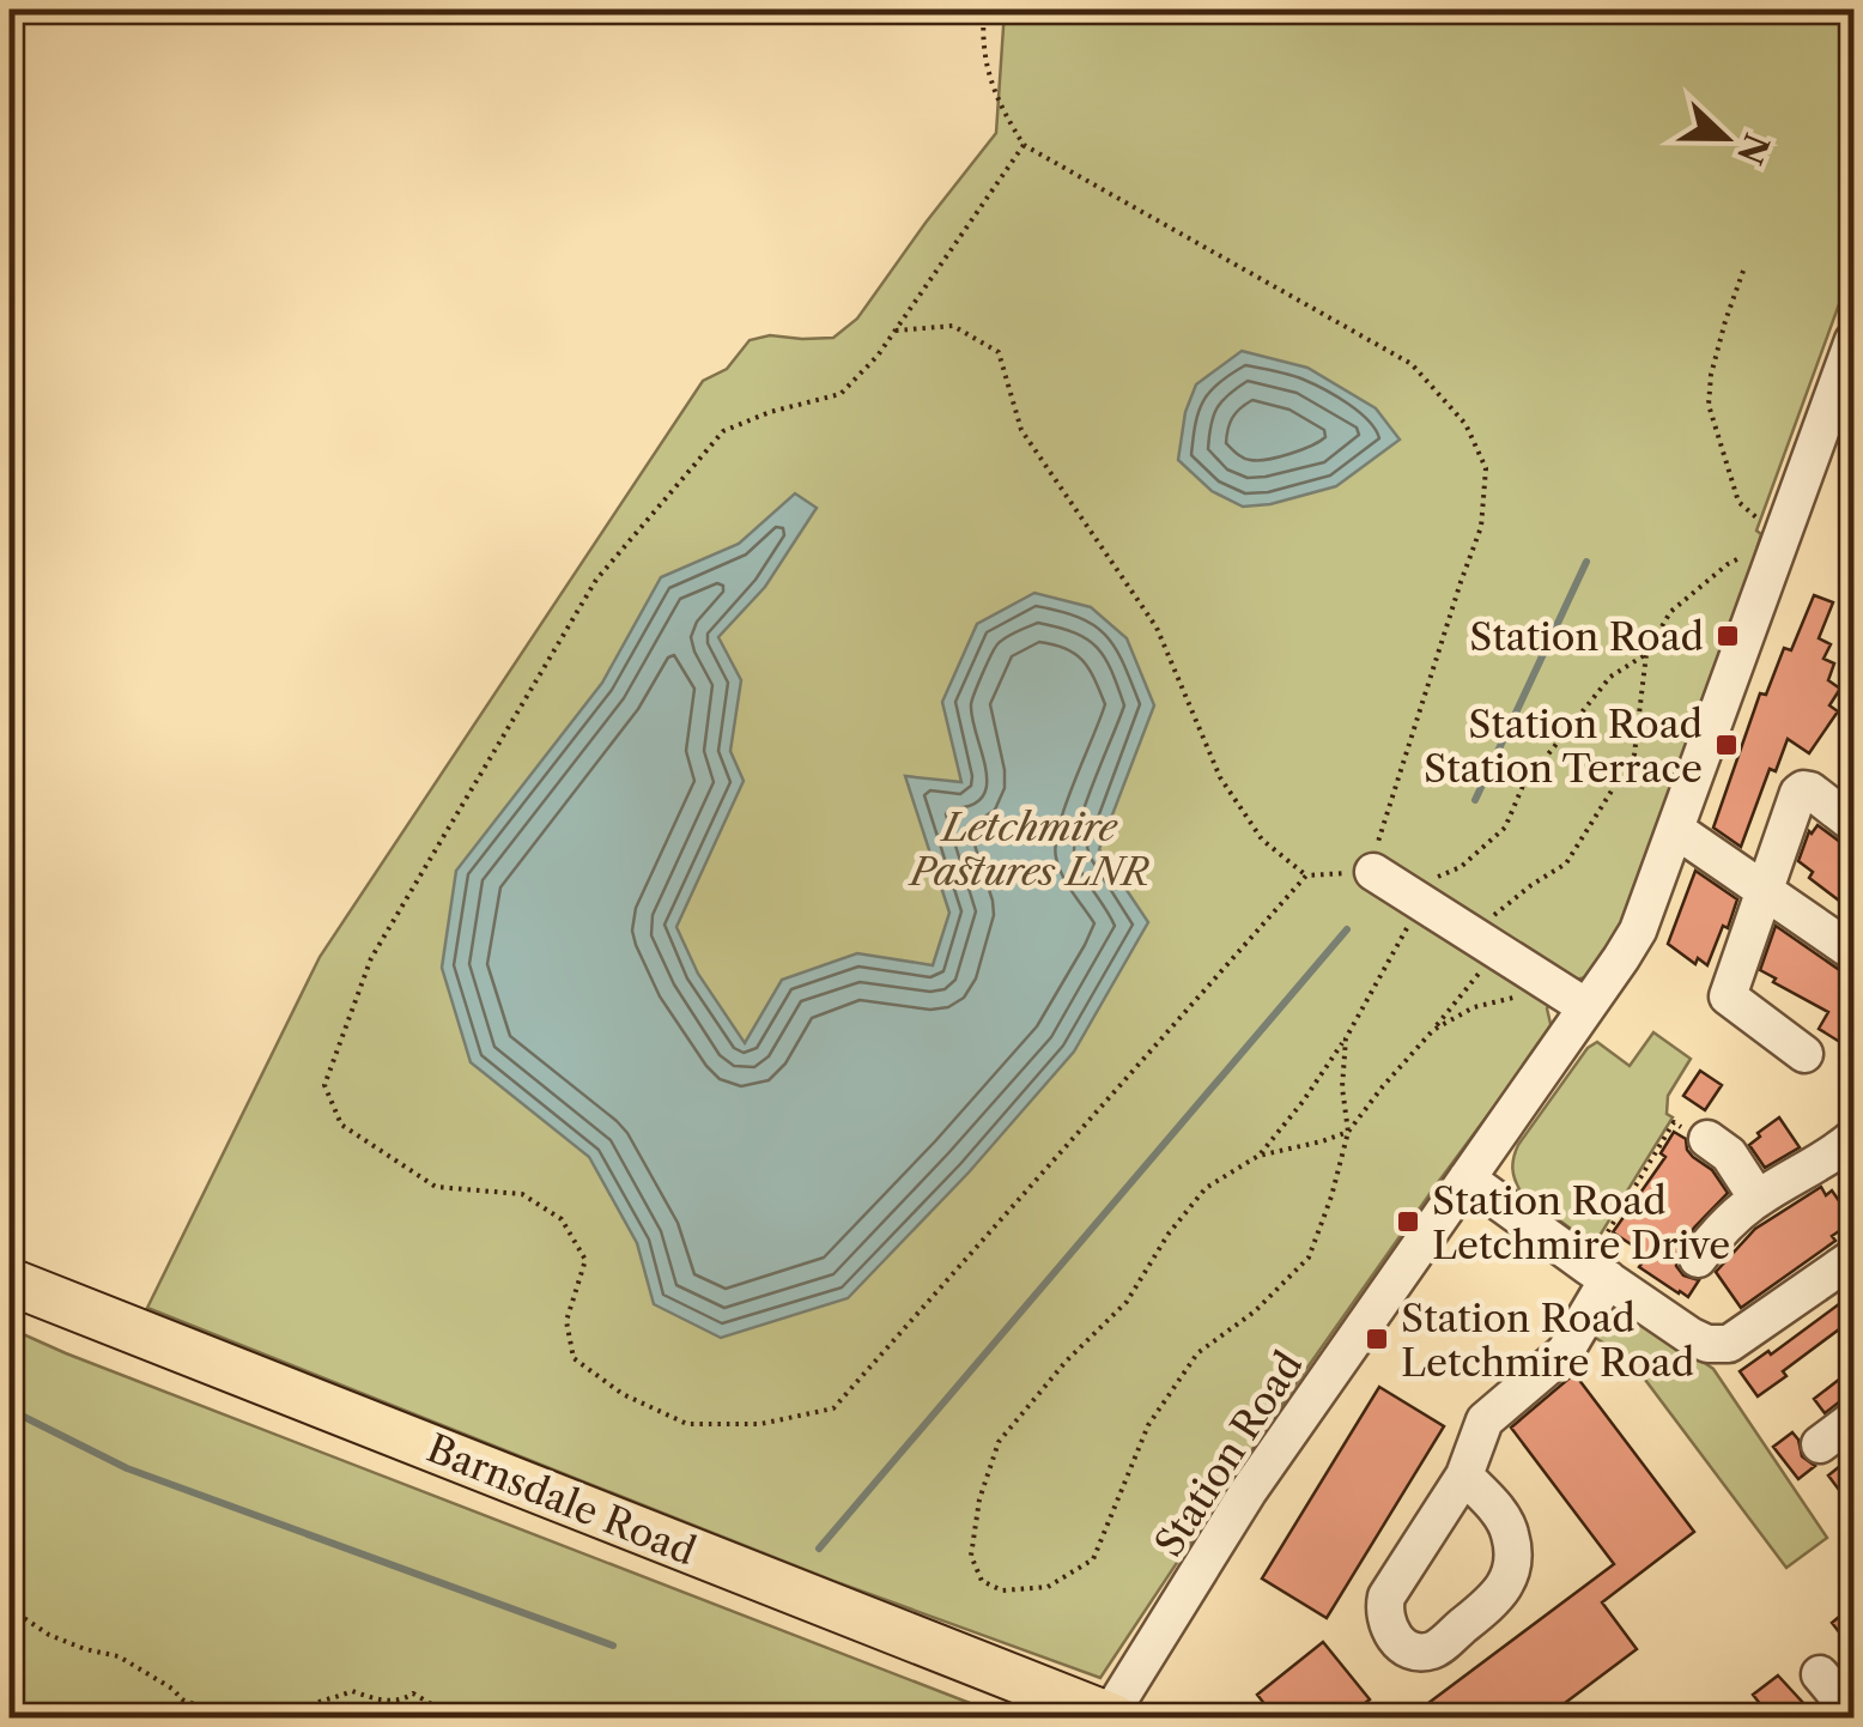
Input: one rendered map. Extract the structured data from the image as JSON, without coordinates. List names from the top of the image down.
{
  "streets": {
    "main road": ["Barnsdale Road"],
    "street": ["Station Road"]
  },
  "crossings": [
    ["Station Road", "Barnsdale Road"]
  ],
  "parks": ["Letchmire Pastures LNR"],
  "places": {
    "transit": [
      "Station Road",
      "Station Road Station Terrace",
      "Station Road Letchmire Drive",
      "Station Road Letchmire Road"
    ]
  },
  "north": "right"
}
